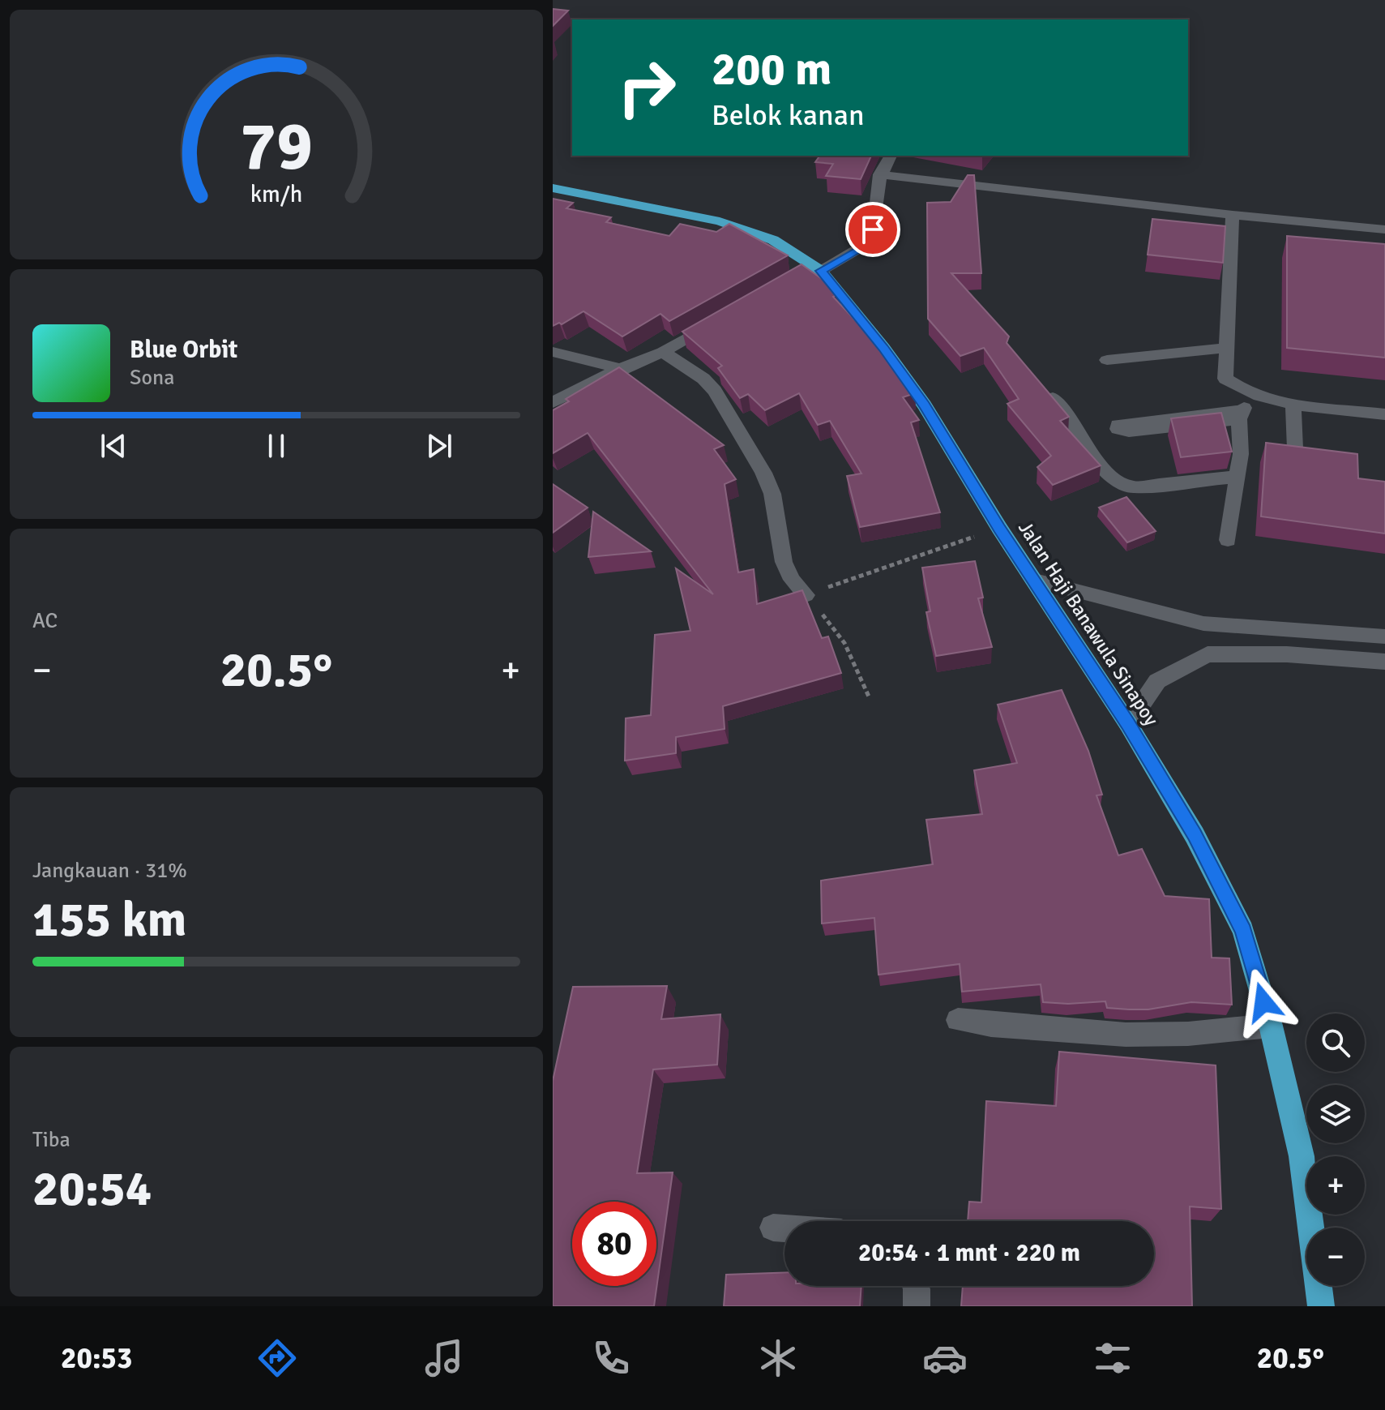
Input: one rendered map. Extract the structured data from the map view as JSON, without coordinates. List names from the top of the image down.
{
  "streets": {
    "highway": ["Jalan Haji Banawula Sinapoy"]
  },
  "page": {
    "turn": ["200 m", "Belok kanan"],
    "song": ["Blue Orbit", "Sona"],
    "tile": [
      "AC",
      ["Jangkauan · 31%", "155 km"],
      ["Tiba", "20:54"]
    ],
    "heat": ["−", "20.5°", "+"],
    "map_buttons": ["+", "−"],
    "limit": "80",
    "trip": "20:54 · 1 mnt · 220 m",
    "tabs": ["20:53", "20.5°"],
    "gauge": ["79", "km/h"]
  }
}
